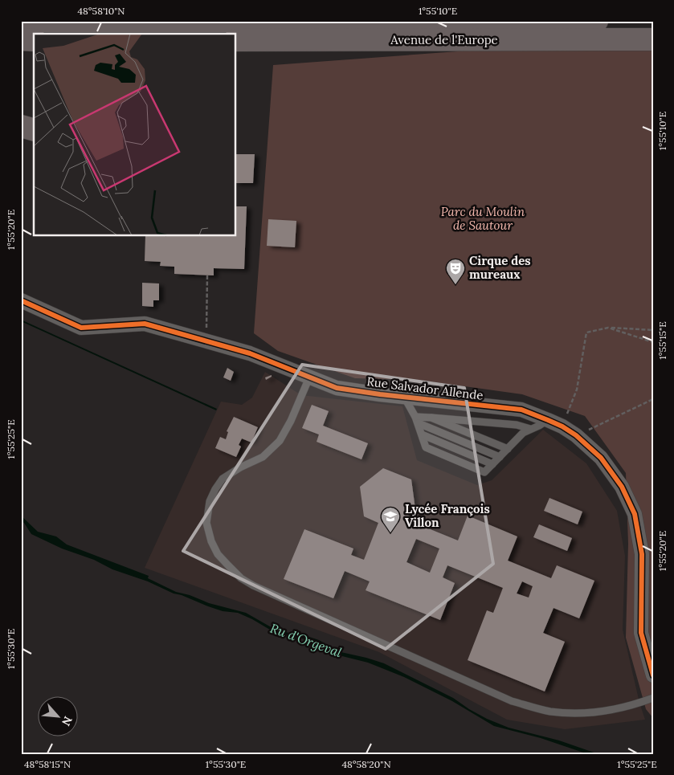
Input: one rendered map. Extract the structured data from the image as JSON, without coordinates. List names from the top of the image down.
{
  "streets": {
    "main road": ["Avenue de l'Europe"],
    "street": ["Rue Salvador Allende"]
  },
  "water": ["Ru d'Orgeval"],
  "parks": ["Parc du Moulin de Sautour"],
  "places": {
    "theatre": ["Cirque des mureaux"],
    "school or university": ["Lycée François Villon"]
  },
  "north": "bottom right",
  "coordinates": [
    "48°58'10\"N",
    "1°55'10\"E",
    "1°55'20\"E",
    "1°55'15\"E",
    "1°55'25\"E",
    "1°55'30\"E",
    "48°58'15\"N",
    "48°58'20\"N"
  ]
}
